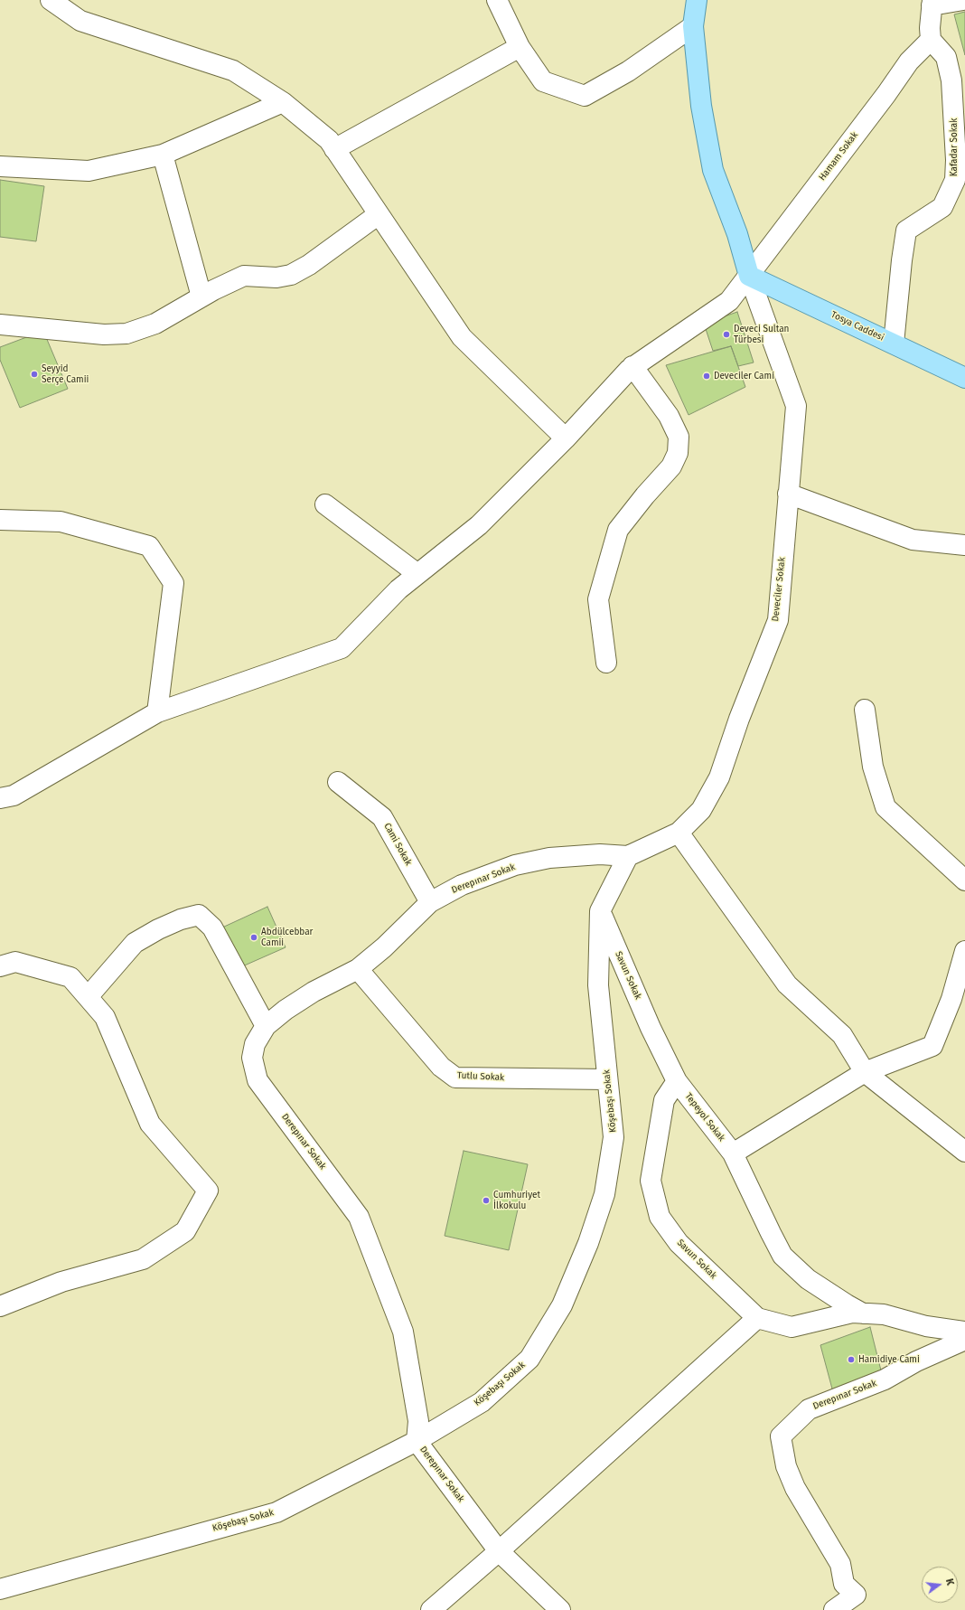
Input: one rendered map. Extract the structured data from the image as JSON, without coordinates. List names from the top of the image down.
{
  "streets": {
    "main road": ["Tosya Caddesi"],
    "street": [
      "Kafadar Sokak",
      "Hamam Sokak",
      "Deveciler Sokak",
      "Cami Sokak",
      "Derepınar Sokak",
      "Savun Sokak",
      "Tutlu Sokak",
      "Köşebaşı Sokak",
      "Tepeyol Sokak"
    ]
  },
  "crossings": [
    ["Kafadar Sokak", "Hamam Sokak"],
    ["Kafadar Sokak", "Tosya Caddesi"],
    ["Hamam Sokak", "Tosya Caddesi"],
    ["Hamam Sokak", "Deveciler Sokak"],
    ["Tosya Caddesi", "Deveciler Sokak"],
    ["Deveciler Sokak", "Derepınar Sokak"],
    ["Deveciler Sokak", "Köşebaşı Sokak"],
    ["Cami Sokak", "Derepınar Sokak"],
    ["Derepınar Sokak", "Tutlu Sokak"],
    ["Derepınar Sokak", "Köşebaşı Sokak"],
    ["Savun Sokak", "Köşebaşı Sokak"],
    ["Savun Sokak", "Tepeyol Sokak"],
    ["Tutlu Sokak", "Köşebaşı Sokak"]
  ],
  "places": [
    "Deveci Sultan Türbesi",
    "Seyyid Serçe Camii",
    "Deveciler Cami",
    "Abdülcebbar Camii",
    "Cumhuriyet İlkokulu",
    "Hamidiye Cami"
  ],
  "north": "right"
}
